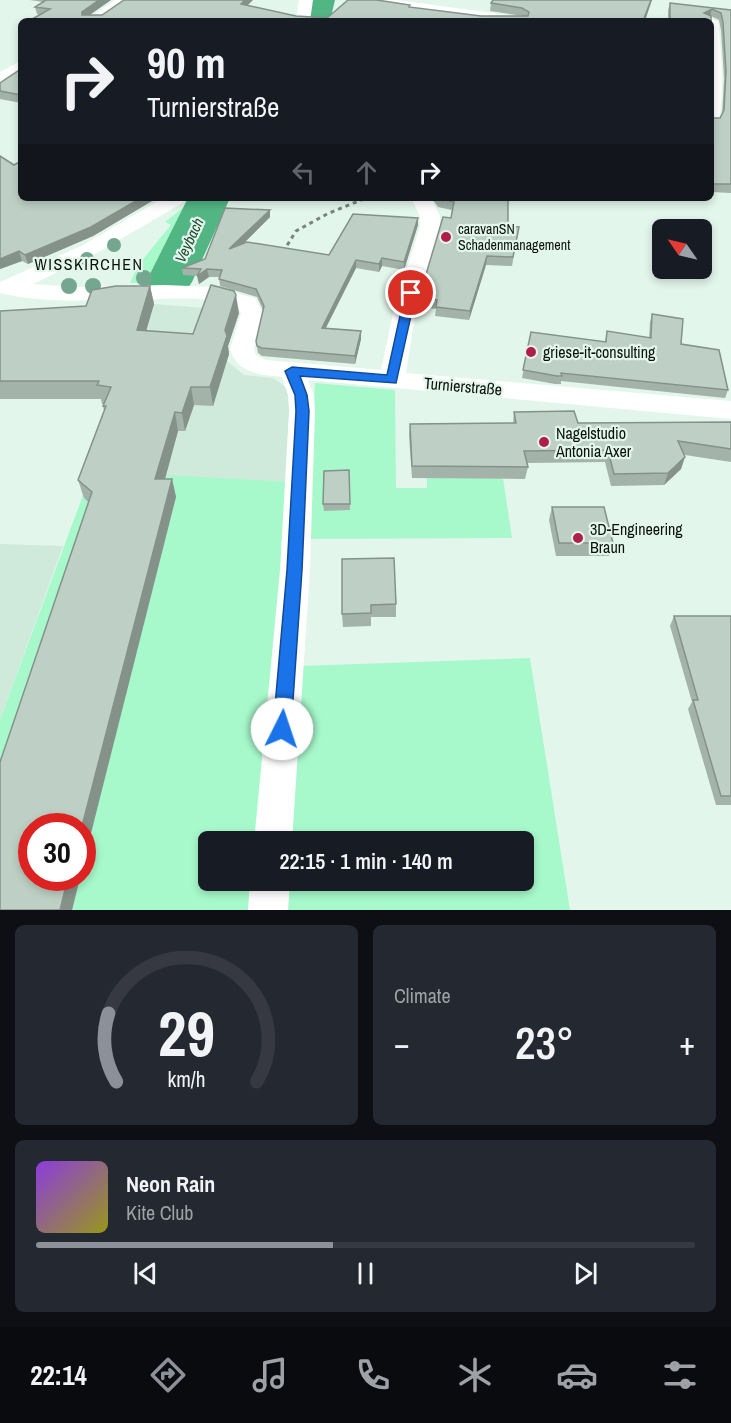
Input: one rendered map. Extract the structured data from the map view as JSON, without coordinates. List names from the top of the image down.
{
  "streets": {
    "street": ["Turnierstraße"]
  },
  "districts": ["WISSKIRCHEN"],
  "water": ["Veybach"],
  "places": [
    "caravanSN Schadenmanagement",
    "griese-it-consulting",
    "Nagelstudio Antonia Axer",
    "3D-Engineering Braun"
  ],
  "north": "top left",
  "page": {
    "turn": ["90 m", "Turnierstraße"],
    "limit": "30",
    "trip": "22:15 · 1 min · 140 m",
    "tile": "Climate",
    "heat": ["−", "23°", "+"],
    "song": ["Neon Rain", "Kite Club"],
    "tabs": "22:14",
    "gauge": ["29", "km/h"]
  }
}
